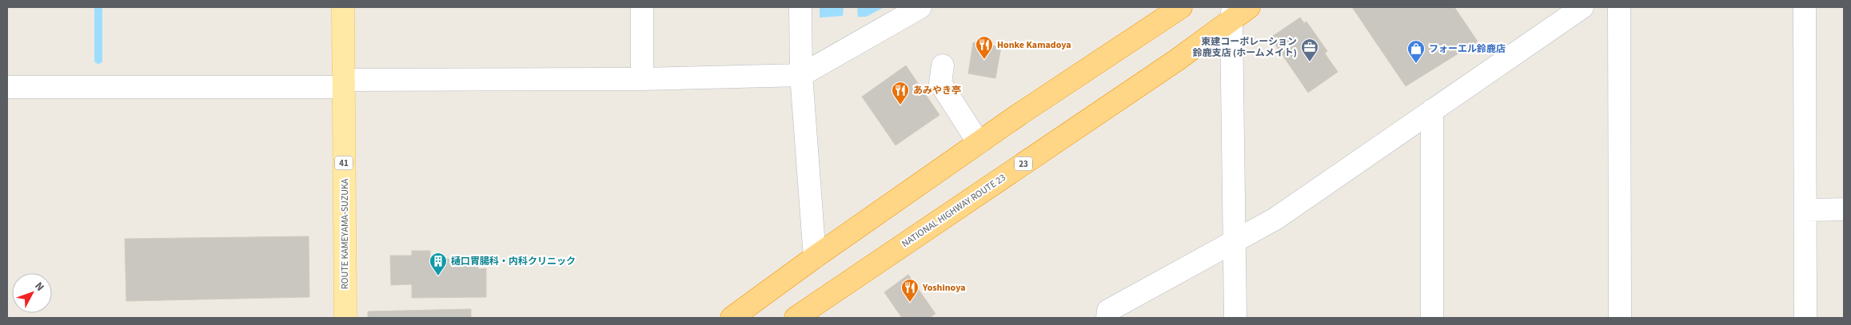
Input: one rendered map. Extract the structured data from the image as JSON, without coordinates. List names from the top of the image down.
{
  "streets": {
    "highway": ["23", "NATIONAL HIGHWAY ROUTE 23"],
    "main road": ["41", "ROUTE KAMEYAMA-SUZUKA"]
  },
  "places": {
    "restaurant": ["Honke Kamadoya", "あみやき亭", "Yoshinoya"],
    "office": ["東建コーポレーション 鈴鹿支店 (ホームメイト)"],
    "shop": ["フォーエル鈴鹿店"],
    "building": ["樋口胃腸科・内科クリニック"]
  },
  "north": "top right"
}
